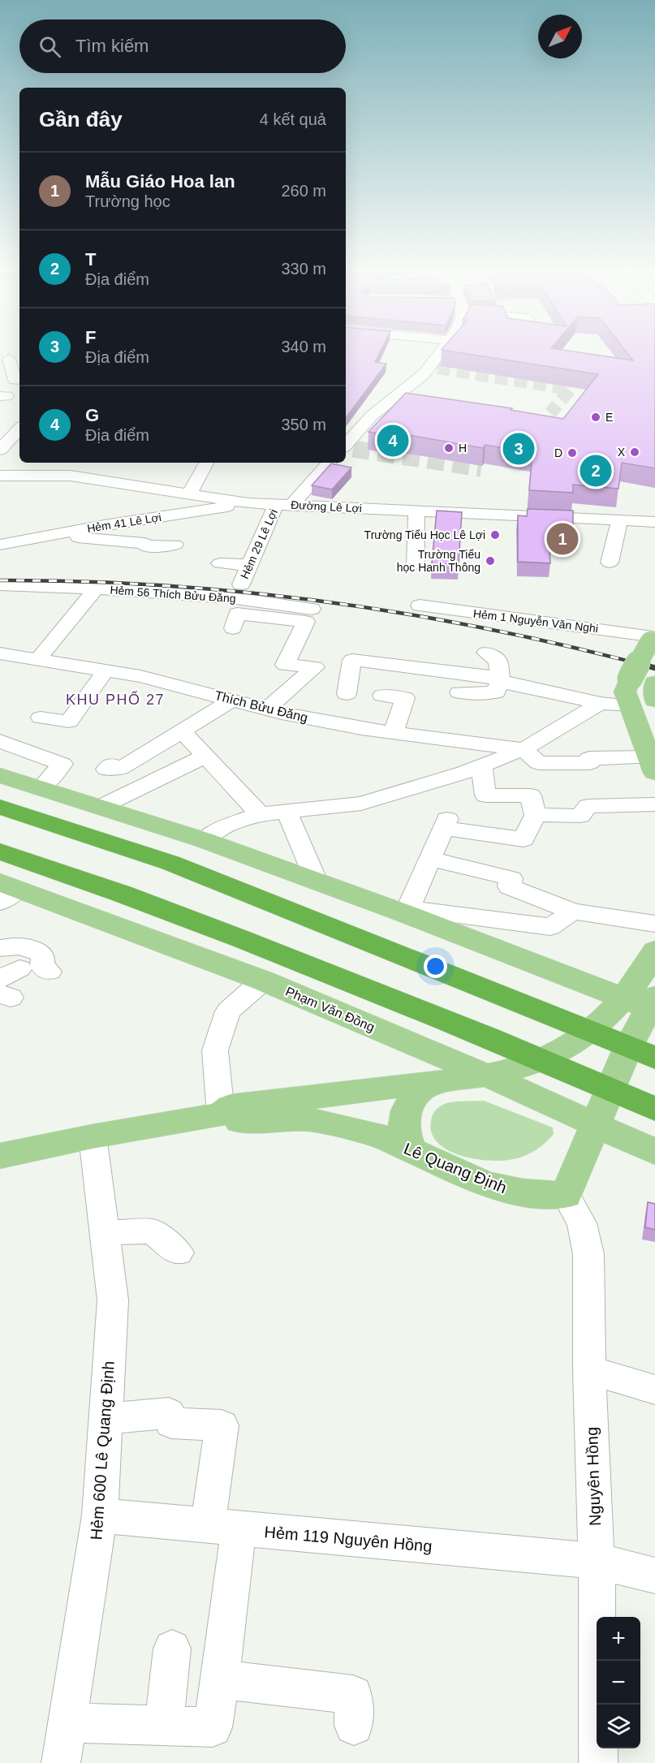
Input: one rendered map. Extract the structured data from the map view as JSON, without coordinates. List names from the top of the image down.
{
  "streets": {
    "main road": ["Phạm Văn Đồng", "Lê Quang Định"],
    "street": [
      "Đường Lê Lợi",
      "Hẻm 41 Lê Lợi",
      "Hẻm 29 Lê Lợi",
      "Hẻm 56 Thích Bửu Đăng",
      "Hẻm 1 Nguyễn Văn Nghi",
      "Thích Bửu Đăng",
      "Hẻm 600 Lê Quang Định",
      "Nguyên Hồng",
      "Hẻm 119 Nguyên Hồng"
    ]
  },
  "crossings": [
    ["Đường Lê Lợi", "Hẻm 41 Lê Lợi"],
    ["Đường Lê Lợi", "Hẻm 29 Lê Lợi"],
    ["Hẻm 56 Thích Bửu Đăng", "Thích Bửu Đăng"],
    ["Phạm Văn Đồng", "Lê Quang Định"],
    ["Lê Quang Định", "Hẻm 600 Lê Quang Định"],
    ["Lê Quang Định", "Nguyên Hồng"],
    ["Hẻm 600 Lê Quang Định", "Hẻm 119 Nguyên Hồng"],
    ["Nguyên Hồng", "Hẻm 119 Nguyên Hồng"]
  ],
  "districts": ["KHU PHỐ 27"],
  "places": [
    "E",
    "H",
    "X",
    "D",
    "Trường Tiểu Học Lê Lợi",
    "Trường Tiểu học Hanh Thông"
  ],
  "north": "top right",
  "page": {
    "search": "Tìm kiếm",
    "heading": ["Gần đây", "4 kết quả"],
    "list": [
      {
        "mark": "1",
        "name": "Mẫu Giáo Hoa lan",
        "note": "Trường học",
        "value": "260 m"
      },
      {
        "mark": "2",
        "name": "T",
        "note": "Địa điểm",
        "value": "330 m"
      },
      {
        "mark": "3",
        "name": "F",
        "note": "Địa điểm",
        "value": "340 m"
      },
      {
        "mark": "4",
        "name": "G",
        "note": "Địa điểm",
        "value": "350 m"
      }
    ],
    "pins": [
      "4",
      "3",
      "2",
      "1"
    ],
    "map_buttons": ["+", "−"]
  }
}
